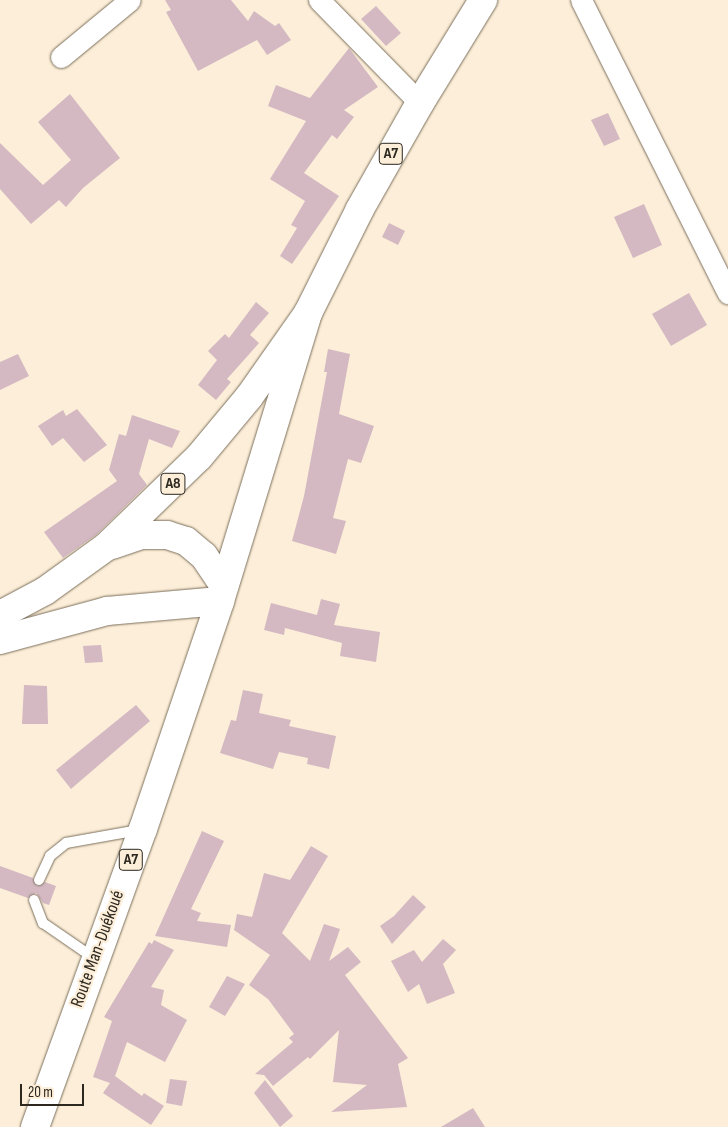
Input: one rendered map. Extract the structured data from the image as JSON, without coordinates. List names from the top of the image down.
{
  "streets": {
    "main road": ["A7", "A8", "Route Man-Duékoué"]
  },
  "crossings": [
    ["A7", "A8"],
    ["A7", "Route Man-Duékoué"],
    ["A8", "Route Man-Duékoué"]
  ],
  "scale_bar": "20 m"
}
